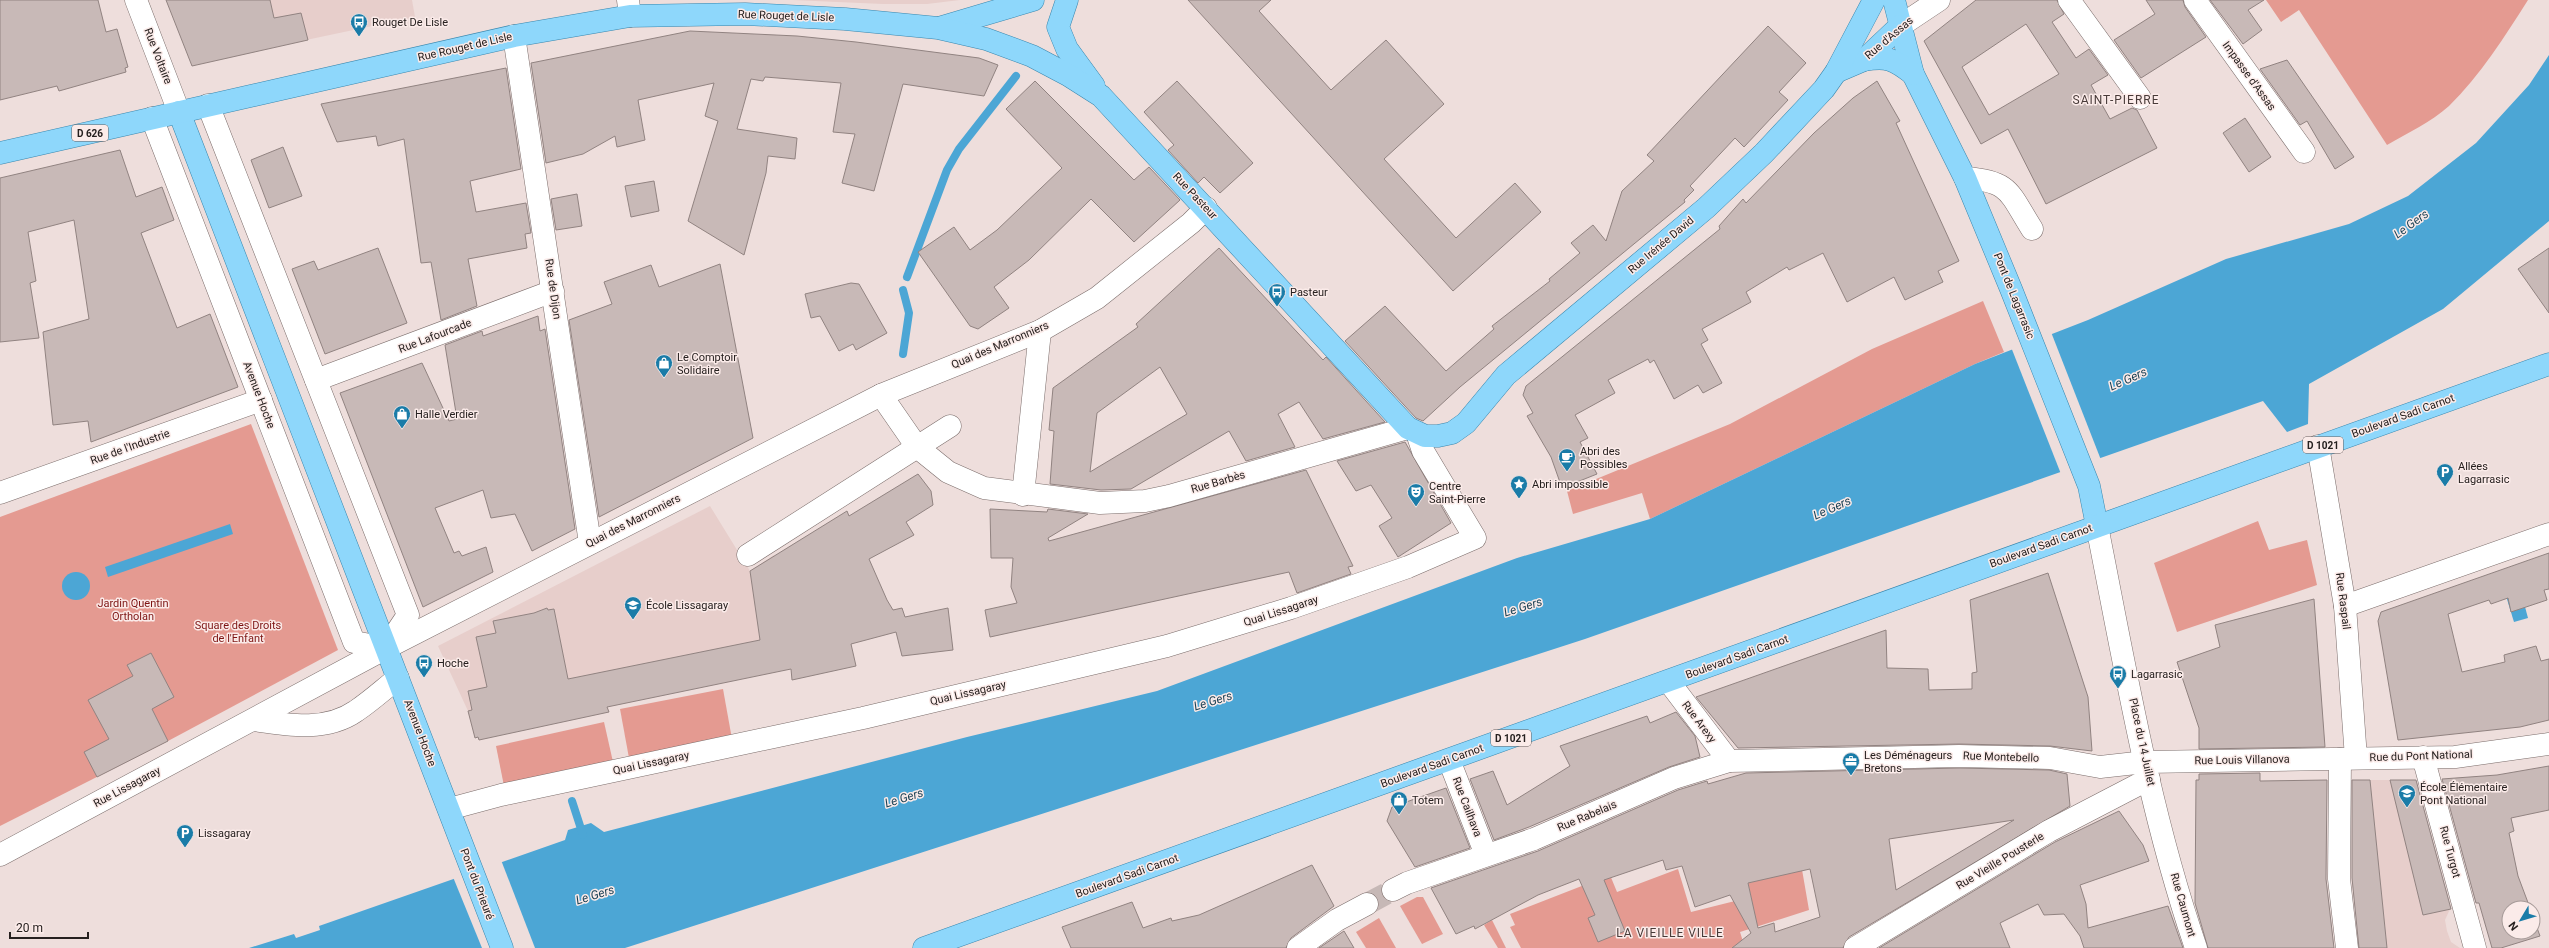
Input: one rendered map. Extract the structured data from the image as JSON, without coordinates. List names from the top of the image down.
{
  "streets": {
    "main road": [
      "Rue Rouget de Lisle",
      "Rue d'Assas",
      "D 626",
      "Rue Pasteur",
      "Rue Irénée David",
      "Pont de Lagarrasic",
      "Avenue Hoche",
      "Boulevard Sadi Carnot",
      "D 1021",
      "Pont du Prieuré"
    ],
    "street": [
      "Rue Voltaire",
      "Impasse d'Assas",
      "Rue de Dijon",
      "Rue Lafourcade",
      "Quai des Marronniers",
      "Rue de l'Industrie",
      "Rue Barbès",
      "Rue Raspail",
      "Quai Lissagaray",
      "Rue Arexy",
      "Place du 14 Juillet",
      "Rue du Pont National",
      "Rue Montebello",
      "Rue Louis Villanova",
      "Rue Lissagaray",
      "Rue Cailhava",
      "Rue Rabelais",
      "Rue Turgot",
      "Rue Vieille Pousterle",
      "Rue Caumont"
    ]
  },
  "crossings": [
    ["Rue Rouget de Lisle", "Rue Voltaire"],
    ["Rue Rouget de Lisle", "D 626"],
    ["Rue Rouget de Lisle", "Rue Pasteur"],
    ["Rue Rouget de Lisle", "Rue de Dijon"],
    ["Rue Rouget de Lisle", "Avenue Hoche"],
    ["Rue d'Assas", "Rue Irénée David"],
    ["Rue d'Assas", "Pont de Lagarrasic"],
    ["Rue Voltaire", "Avenue Hoche"],
    ["D 626", "Rue Pasteur"],
    ["Rue Pasteur", "Rue Irénée David"],
    ["Rue Pasteur", "Quai des Marronniers"],
    ["Rue Pasteur", "Rue Barbès"],
    ["Rue Pasteur", "Quai Lissagaray"],
    ["Rue Irénée David", "Rue Barbès"],
    ["Rue Irénée David", "Quai Lissagaray"],
    ["Rue de Dijon", "Rue Lafourcade"],
    ["Rue de Dijon", "Quai des Marronniers"],
    ["Pont de Lagarrasic", "Boulevard Sadi Carnot"],
    ["Pont de Lagarrasic", "Place du 14 Juillet"],
    ["Quai des Marronniers", "Avenue Hoche"],
    ["Quai des Marronniers", "Rue Lissagaray"],
    ["Avenue Hoche", "Rue de l'Industrie"],
    ["Avenue Hoche", "Quai Lissagaray"],
    ["Avenue Hoche", "Rue Lissagaray"],
    ["Avenue Hoche", "Pont du Prieuré"],
    ["Boulevard Sadi Carnot", "Rue Raspail"],
    ["Boulevard Sadi Carnot", "Rue Arexy"],
    ["Boulevard Sadi Carnot", "Place du 14 Juillet"],
    ["Boulevard Sadi Carnot", "Rue Cailhava"],
    ["Rue Barbès", "Quai Lissagaray"],
    ["Rue Raspail", "Rue du Pont National"],
    ["Rue Raspail", "Rue Louis Villanova"],
    ["Quai Lissagaray", "Pont du Prieuré"],
    ["Rue Arexy", "Rue Rabelais"],
    ["Place du 14 Juillet", "Rue Montebello"],
    ["Place du 14 Juillet", "Rue Louis Villanova"],
    ["Place du 14 Juillet", "Rue Vieille Pousterle"],
    ["Place du 14 Juillet", "Rue Caumont"],
    ["Rue du Pont National", "Rue Louis Villanova"],
    ["Rue du Pont National", "Rue Turgot"],
    ["Rue Montebello", "Rue Louis Villanova"],
    ["Rue Montebello", "Rue Rabelais"],
    ["Rue Montebello", "Rue Vieille Pousterle"],
    ["Rue Louis Villanova", "Rue Vieille Pousterle"],
    ["Rue Cailhava", "Rue Rabelais"]
  ],
  "districts": ["SAINT-PIERRE", "LA VIEILLE VILLE"],
  "water": ["Le Gers"],
  "parks": ["Jardin Quentin Ortholan", "Square des Droits de l'Enfant"],
  "places": {
    "bus stop": [
      "Rouget De Lisle",
      "Pasteur",
      "Hoche",
      "Lagarrasic"
    ],
    "shop": ["Le Comptoir Solidaire", "Halle Verdier", "Totem"],
    "cafe": ["Abri des Possibles"],
    "parking": ["Allées Lagarrasic", "Lissagaray"],
    "place": ["Abri impossible"],
    "theatre": ["Centre Saint-Pierre"],
    "school or university": ["École Lissagaray", "École Élémentaire Pont National"],
    "office": ["Les Déménageurs Bretons"]
  },
  "scale_bar": "20 m",
  "north": "bottom left"
}
